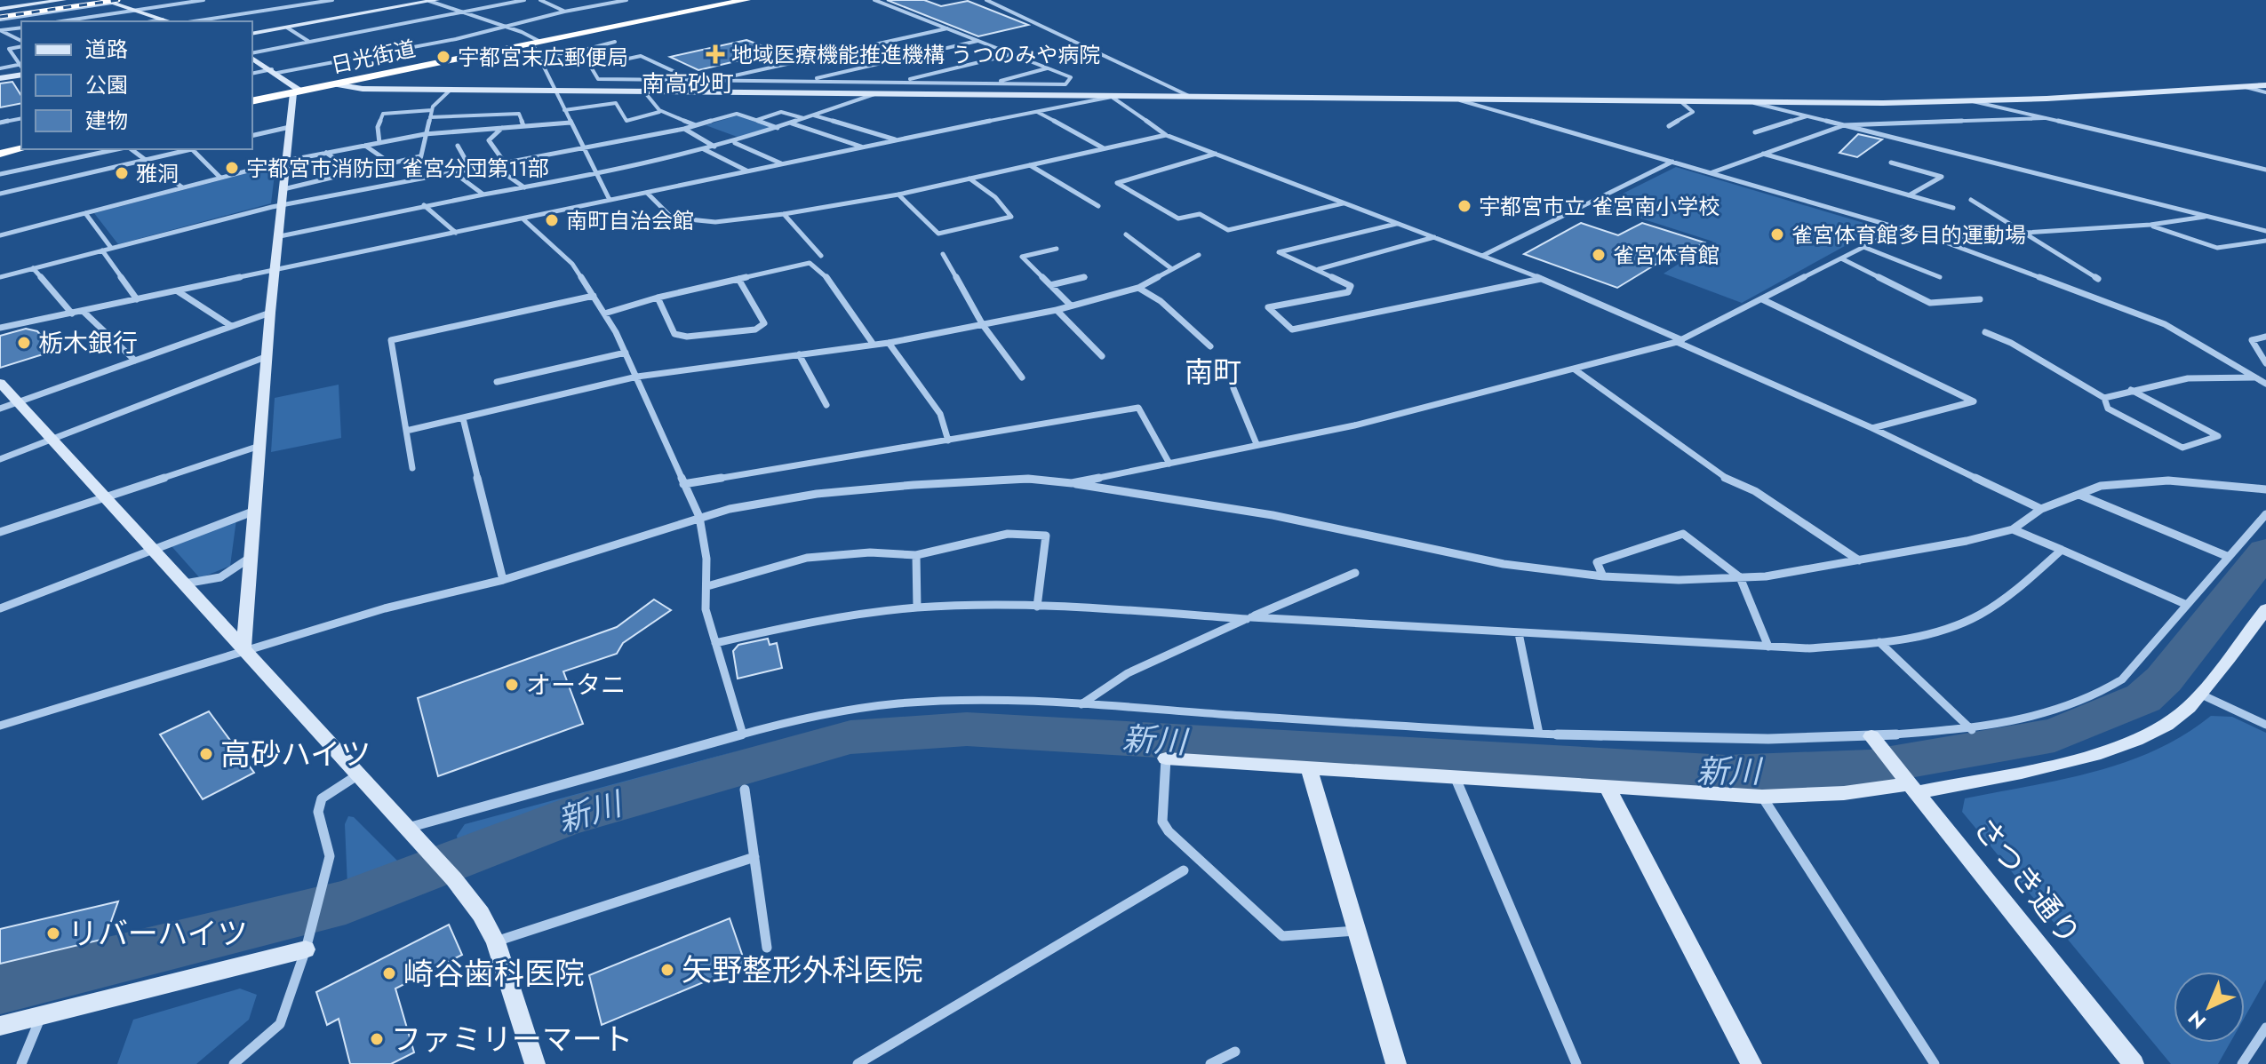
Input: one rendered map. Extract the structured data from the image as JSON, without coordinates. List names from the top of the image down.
{
  "streets": {
    "highway": ["日光街道"],
    "street": ["さつき通り"]
  },
  "districts": ["南高砂町", "南町"],
  "water": ["新川"],
  "places": {
    "health": ["地域医療機能推進機構 うつのみや病院"],
    "other": [
      "宇都宮末広郵便局",
      "宇都宮市消防団 雀宮分団第11部",
      "雅洞",
      "宇都宮市立 雀宮南小学校",
      "南町自治会館",
      "雀宮体育館多目的運動場",
      "雀宮体育館",
      "栃木銀行",
      "オータニ",
      "高砂ハイツ",
      "リバーハイツ",
      "矢野整形外科医院",
      "崎谷歯科医院",
      "ファミリーマート"
    ]
  },
  "legend": ["道路", "公園", "建物"],
  "north": "bottom left"
}
